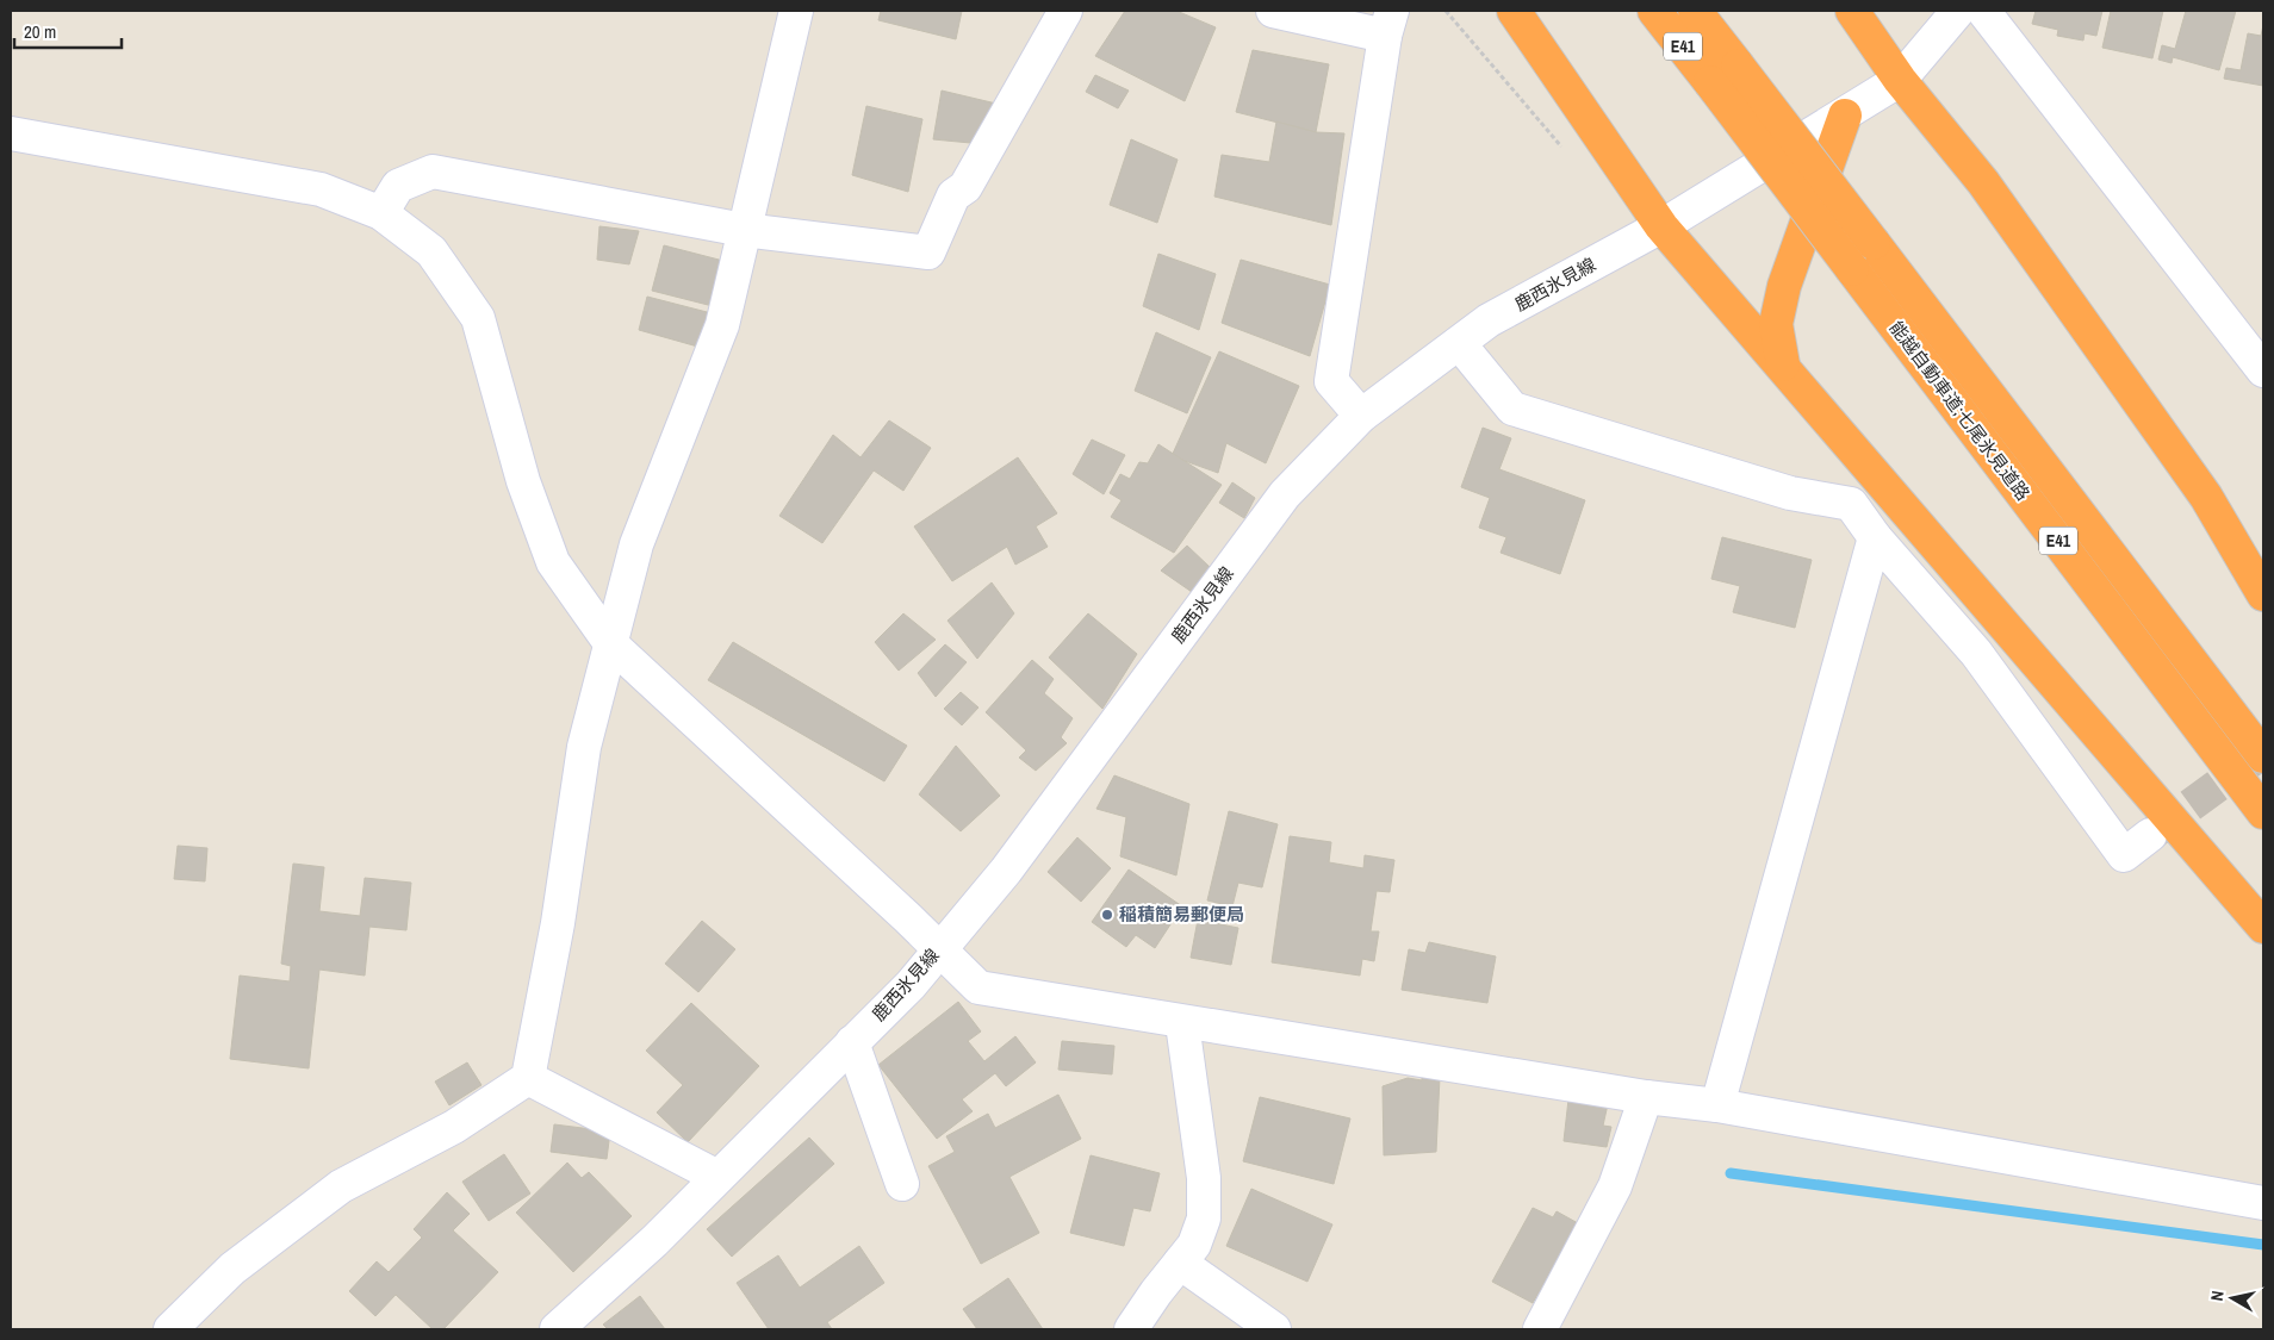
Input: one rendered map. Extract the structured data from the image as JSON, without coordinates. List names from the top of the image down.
{
  "streets": {
    "highway": ["E41", "能越自動車道;七尾氷見道路"],
    "street": ["鹿西氷見線"]
  },
  "places": ["稲積簡易郵便局"],
  "scale_bar": "20 m",
  "north": "left"
}
